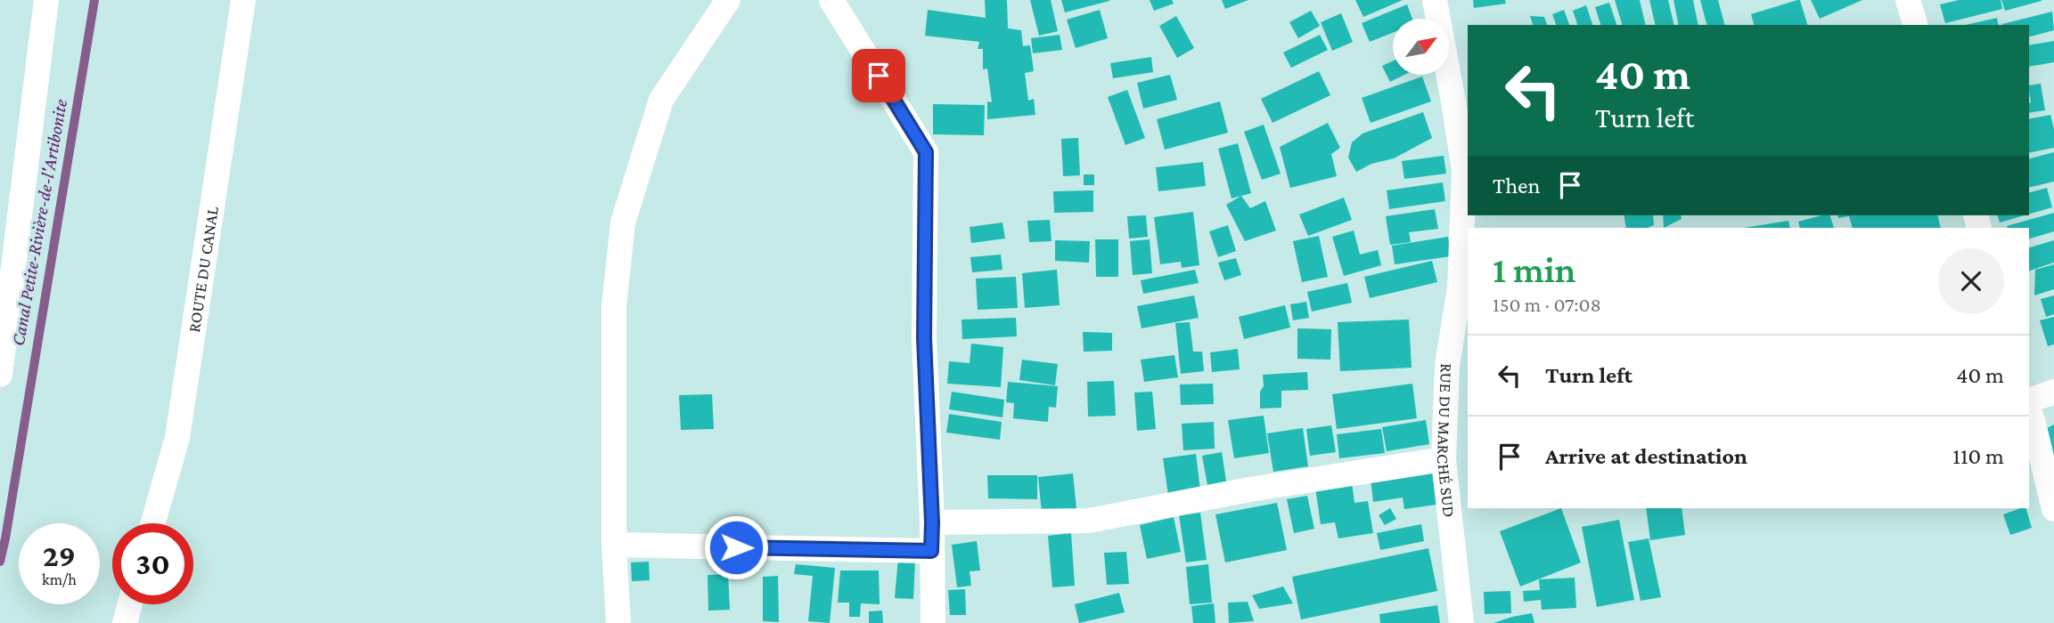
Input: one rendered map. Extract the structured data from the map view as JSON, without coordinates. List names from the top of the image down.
{
  "streets": {
    "street": ["ROUTE DU CANAL", "RUE DU MARCHÉ SUD"]
  },
  "water": ["Canal Petite-Rivière-de-l'Artibonite"],
  "north": "top right",
  "page": {
    "turn": ["40 m", "Turn left"],
    "then": "Then",
    "heading": ["1 min", "150 m · 07:08"],
    "list": [
      {
        "name": "Turn left",
        "value": "40 m"
      },
      {
        "name": "Arrive at destination",
        "value": "110 m"
      }
    ],
    "speed": "29 km/h",
    "limit": "30"
  }
}
